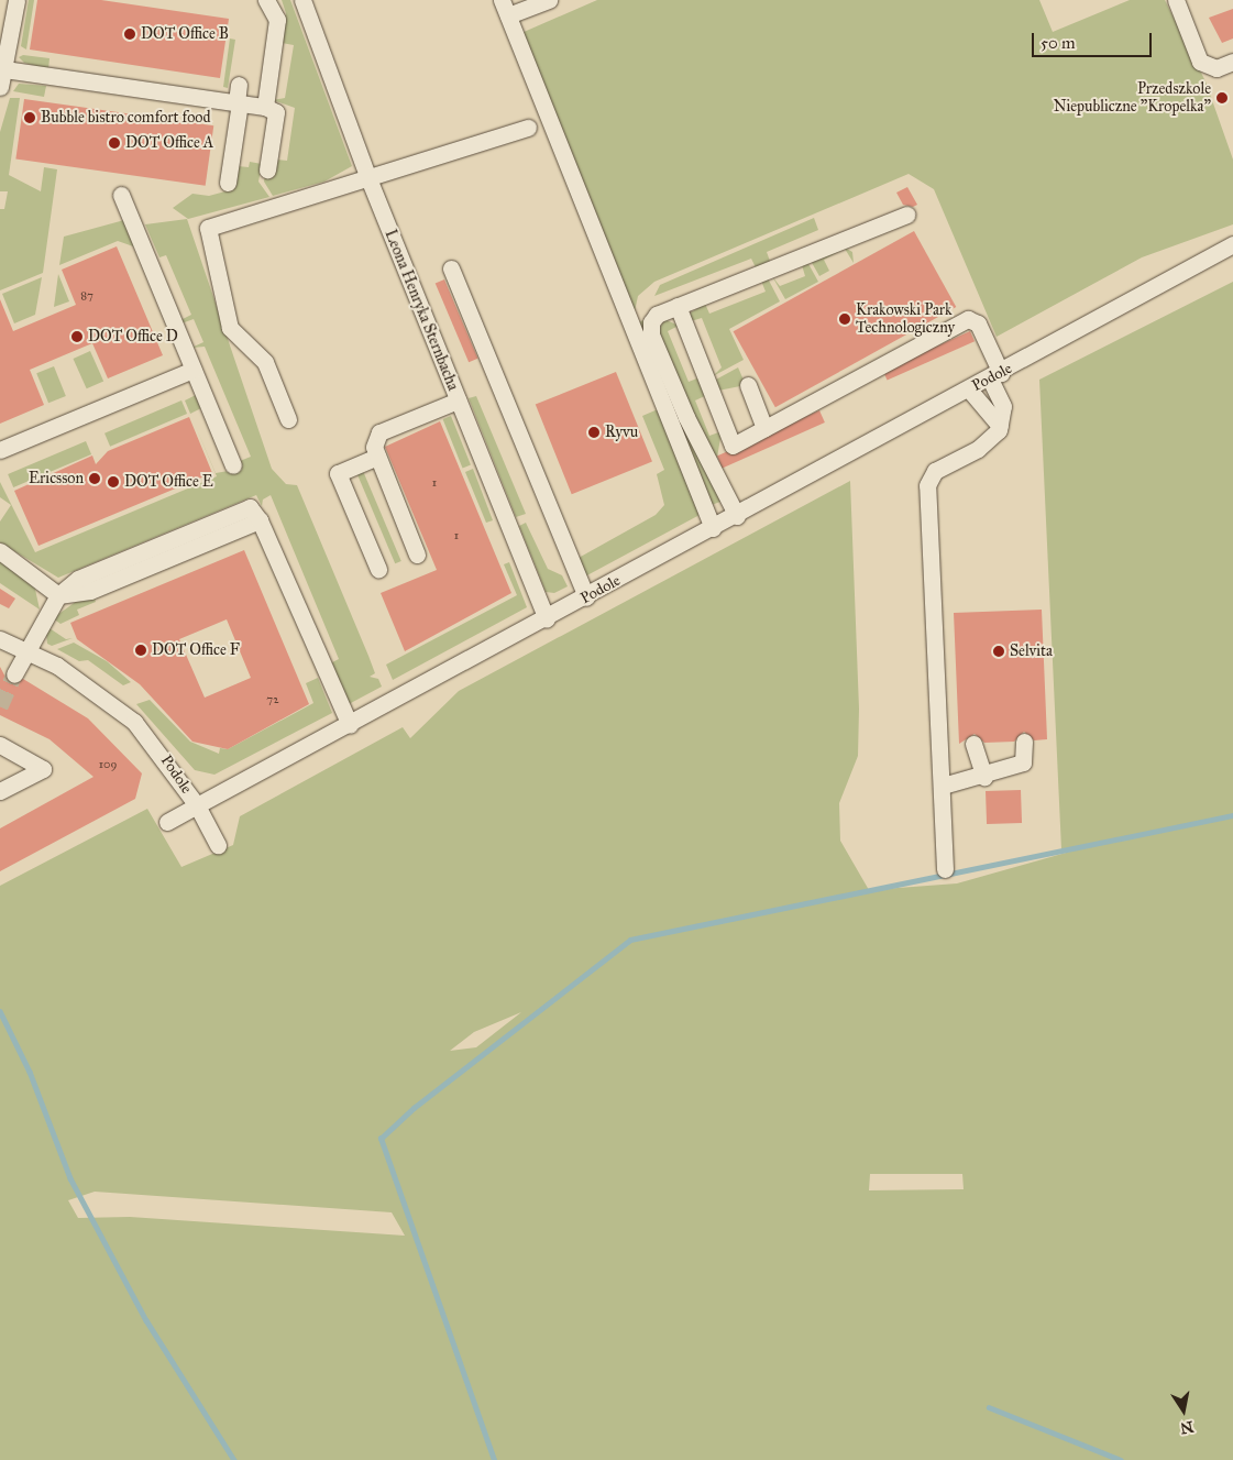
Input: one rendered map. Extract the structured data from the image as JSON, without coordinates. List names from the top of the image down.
{
  "streets": {
    "street": ["Leona Henryka Sternbacha", "Podole"]
  },
  "crossings": [
    ["Leona Henryka Sternbacha", "Podole"]
  ],
  "places": [
    "DOT Office B",
    "Przedszkole Niepubliczne \"Kropelka\"",
    "Bubble bistro comfort food",
    "DOT Office A",
    "Krakowski Park Technologiczny",
    "DOT Office D",
    "Ryvu",
    "Ericsson",
    "DOT Office E",
    "DOT Office F",
    "Selvita"
  ],
  "house_numbers": [
    "87",
    "1",
    "1",
    "72",
    "109"
  ],
  "scale_bar": "50 m",
  "north": "bottom"
}
